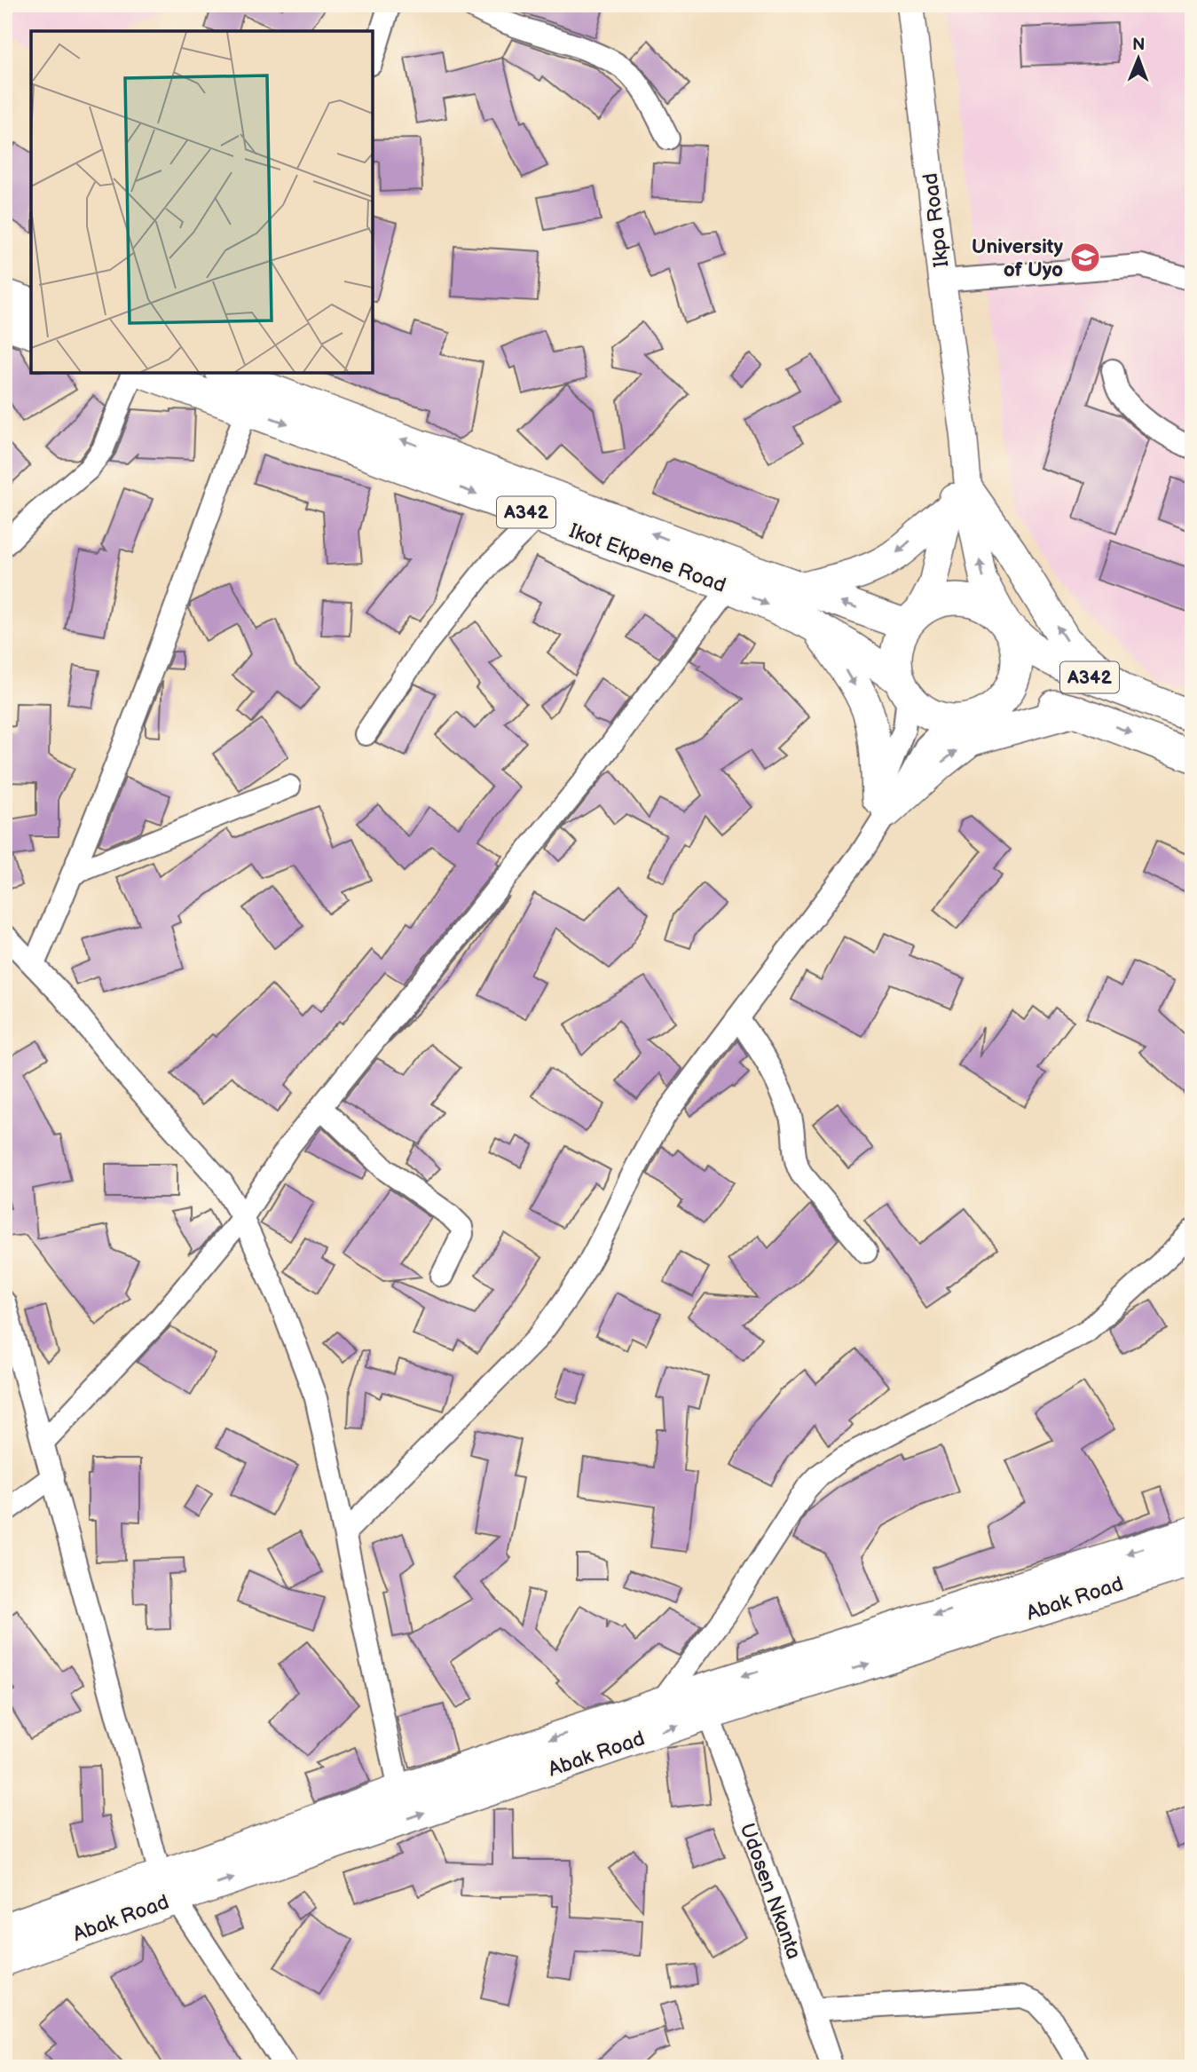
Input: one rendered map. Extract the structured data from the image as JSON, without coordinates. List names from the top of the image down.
{
  "streets": {
    "highway": ["A342", "Ikot Ekpene Road", "Abak Road"],
    "main road": ["Ikpa Road"],
    "street": ["Udosen Nkanta"]
  },
  "crossings": [
    ["Ikpa Road", "A342"],
    ["Ikpa Road", "Ikot Ekpene Road"],
    ["A342", "Ikot Ekpene Road"],
    ["Abak Road", "Udosen Nkanta"]
  ],
  "places": {
    "school or university": ["University of Uyo"]
  },
  "north": "top"
}
